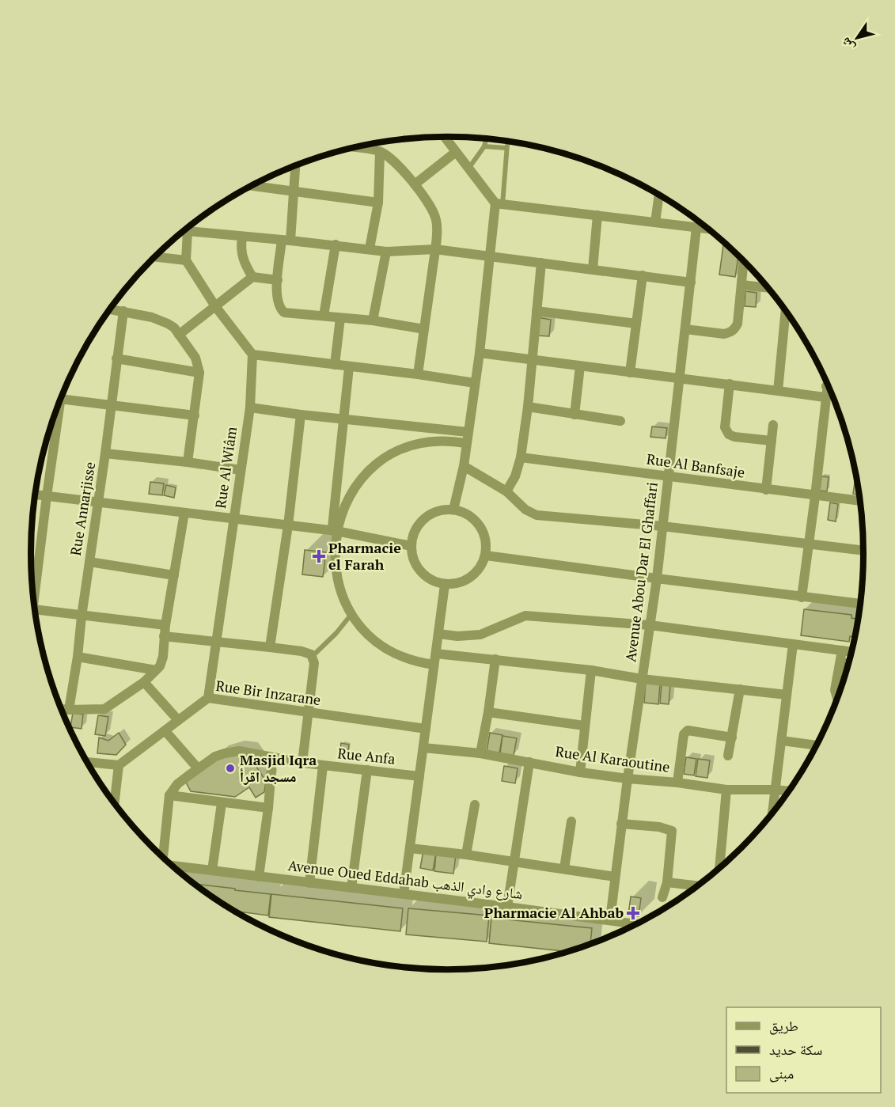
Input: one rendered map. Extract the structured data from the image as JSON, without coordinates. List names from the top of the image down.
{
  "streets": {
    "street": [
      "Rue Al Banfsaje",
      "Rue Al Wiâm",
      "Rue Annarjisse",
      "Avenue Abou Dar El Ghaffari",
      "Rue Bir Inzarane",
      "Rue Anfa",
      "Rue Al Karaoutine",
      "Avenue Oued Eddahab شارع وادي الذهب"
    ]
  },
  "crossings": [
    ["Rue Al Banfsaje", "Avenue Abou Dar El Ghaffari"],
    ["Rue Al Wiâm", "Rue Bir Inzarane"],
    ["Avenue Abou Dar El Ghaffari", "Rue Al Karaoutine"],
    ["Avenue Abou Dar El Ghaffari", "Avenue Oued Eddahab شارع وادي الذهب"]
  ],
  "places": {
    "health": ["Pharmacie el Farah", "Pharmacie Al Ahbab"],
    "other": ["Masjid Iqra مسجد اقرأ"]
  },
  "legend": ["طريق", "سكة حديد", "مبنى"],
  "north": "bottom left"
}
